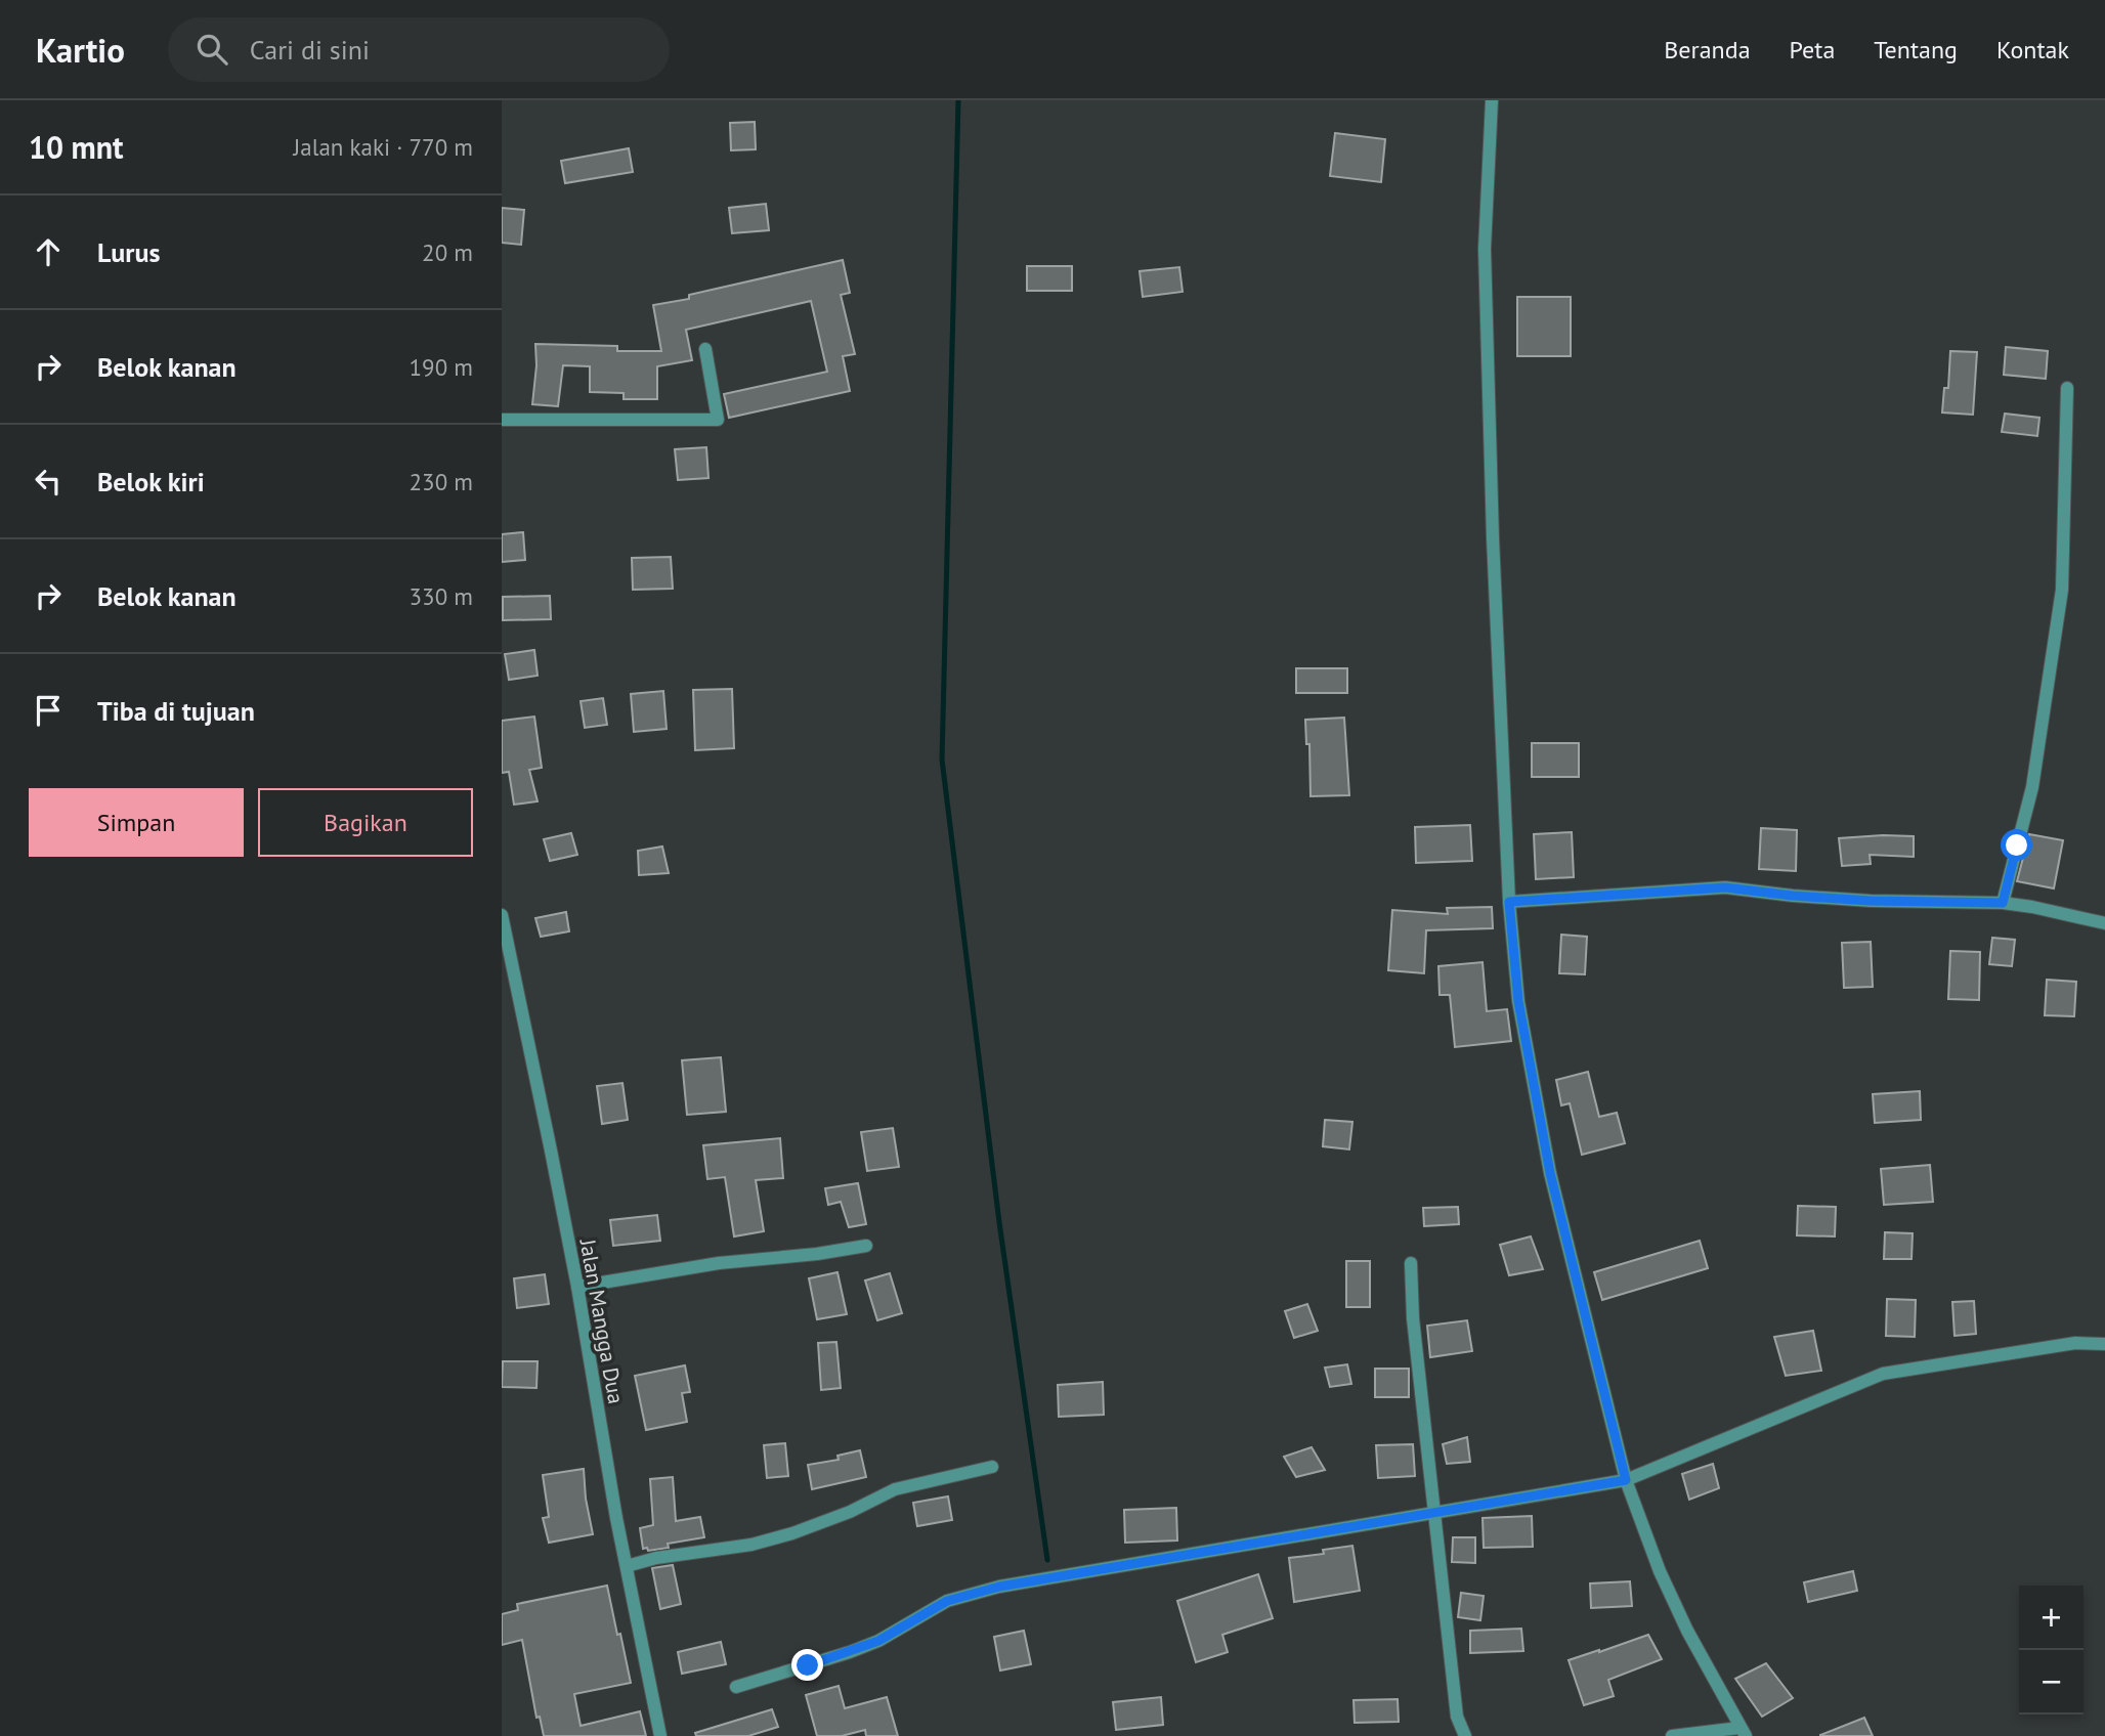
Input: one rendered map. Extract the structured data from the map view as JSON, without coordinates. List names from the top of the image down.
{
  "streets": {
    "street": ["Jalan Mangga Dua"]
  },
  "page": {
    "header": "Kartio",
    "search": "Cari di sini",
    "nav": [
      "Beranda",
      "Peta",
      "Tentang",
      "Kontak"
    ],
    "heading": ["10 mnt", "Jalan kaki · 770 m"],
    "list": [
      ["Lurus", "20 m"],
      ["Belok kanan", "190 m"],
      ["Belok kiri", "230 m"],
      ["Belok kanan", "330 m"],
      "Tiba di tujuan"
    ],
    "buttons": ["Simpan", "Bagikan"],
    "map_buttons": ["+", "−"]
  }
}
